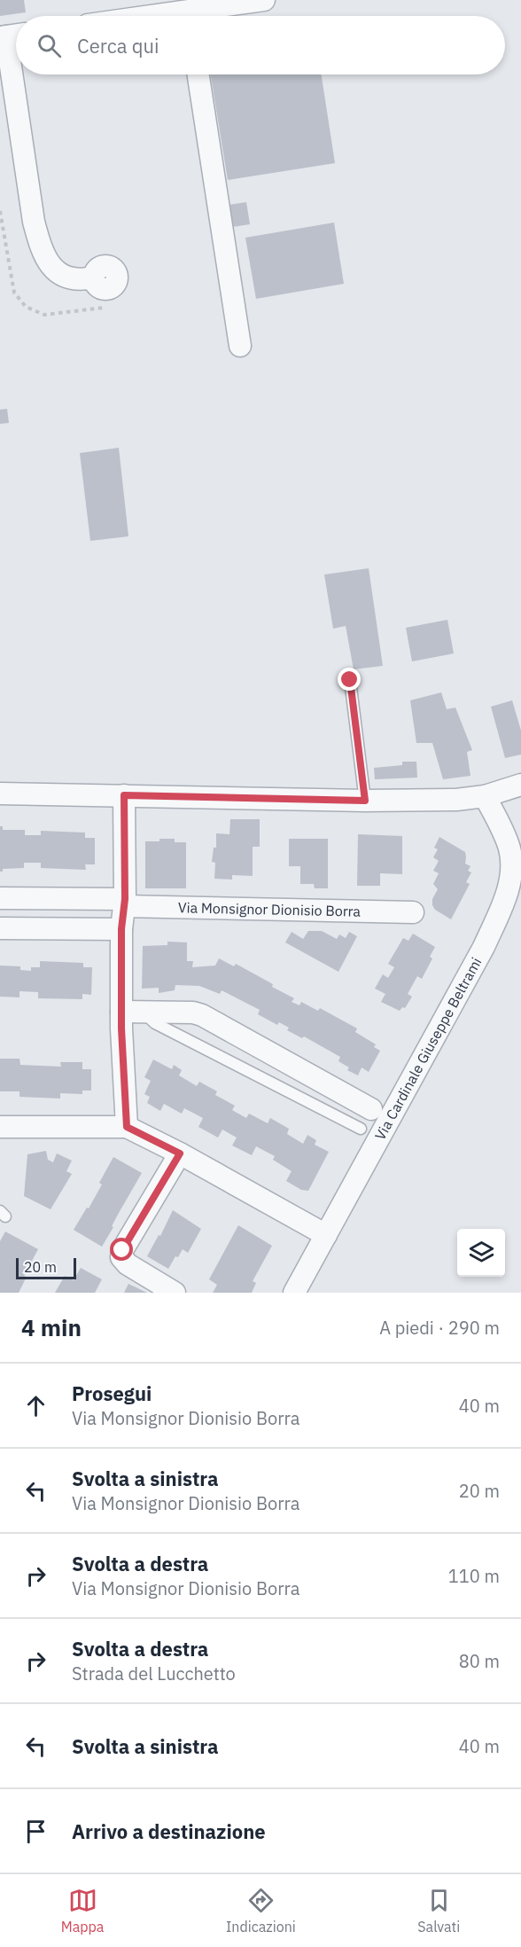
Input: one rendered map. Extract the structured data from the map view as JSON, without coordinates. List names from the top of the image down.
{
  "streets": {
    "street": ["Via Monsignor Dionisio Borra", "Via Cardinale Giuseppe Beltrami"]
  },
  "scale_bar": "20 m",
  "page": {
    "search": "Cerca qui",
    "scale": "20 m",
    "heading": ["4 min", "A piedi · 290 m"],
    "list": [
      ["Prosegui", "Via Monsignor Dionisio Borra", "40 m"],
      ["Svolta a sinistra", "Via Monsignor Dionisio Borra", "20 m"],
      ["Svolta a destra", "Via Monsignor Dionisio Borra", "110 m"],
      ["Svolta a destra", "Strada del Lucchetto", "80 m"],
      ["Svolta a sinistra", "40 m"],
      "Arrivo a destinazione"
    ],
    "nav": ["Mappa", "Indicazioni", "Salvati"]
  }
}
